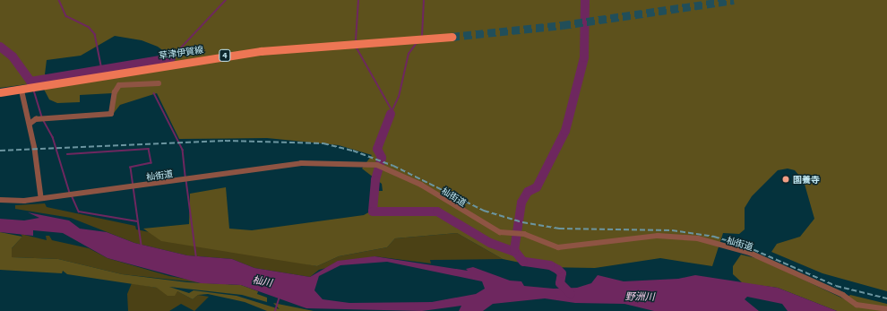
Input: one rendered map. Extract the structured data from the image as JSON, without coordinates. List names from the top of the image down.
{
  "streets": {
    "main road": ["草津伊賀線", "4"],
    "street": ["杣街道"]
  },
  "water": ["杣川", "野洲川"],
  "places": ["園養寺"]
}
